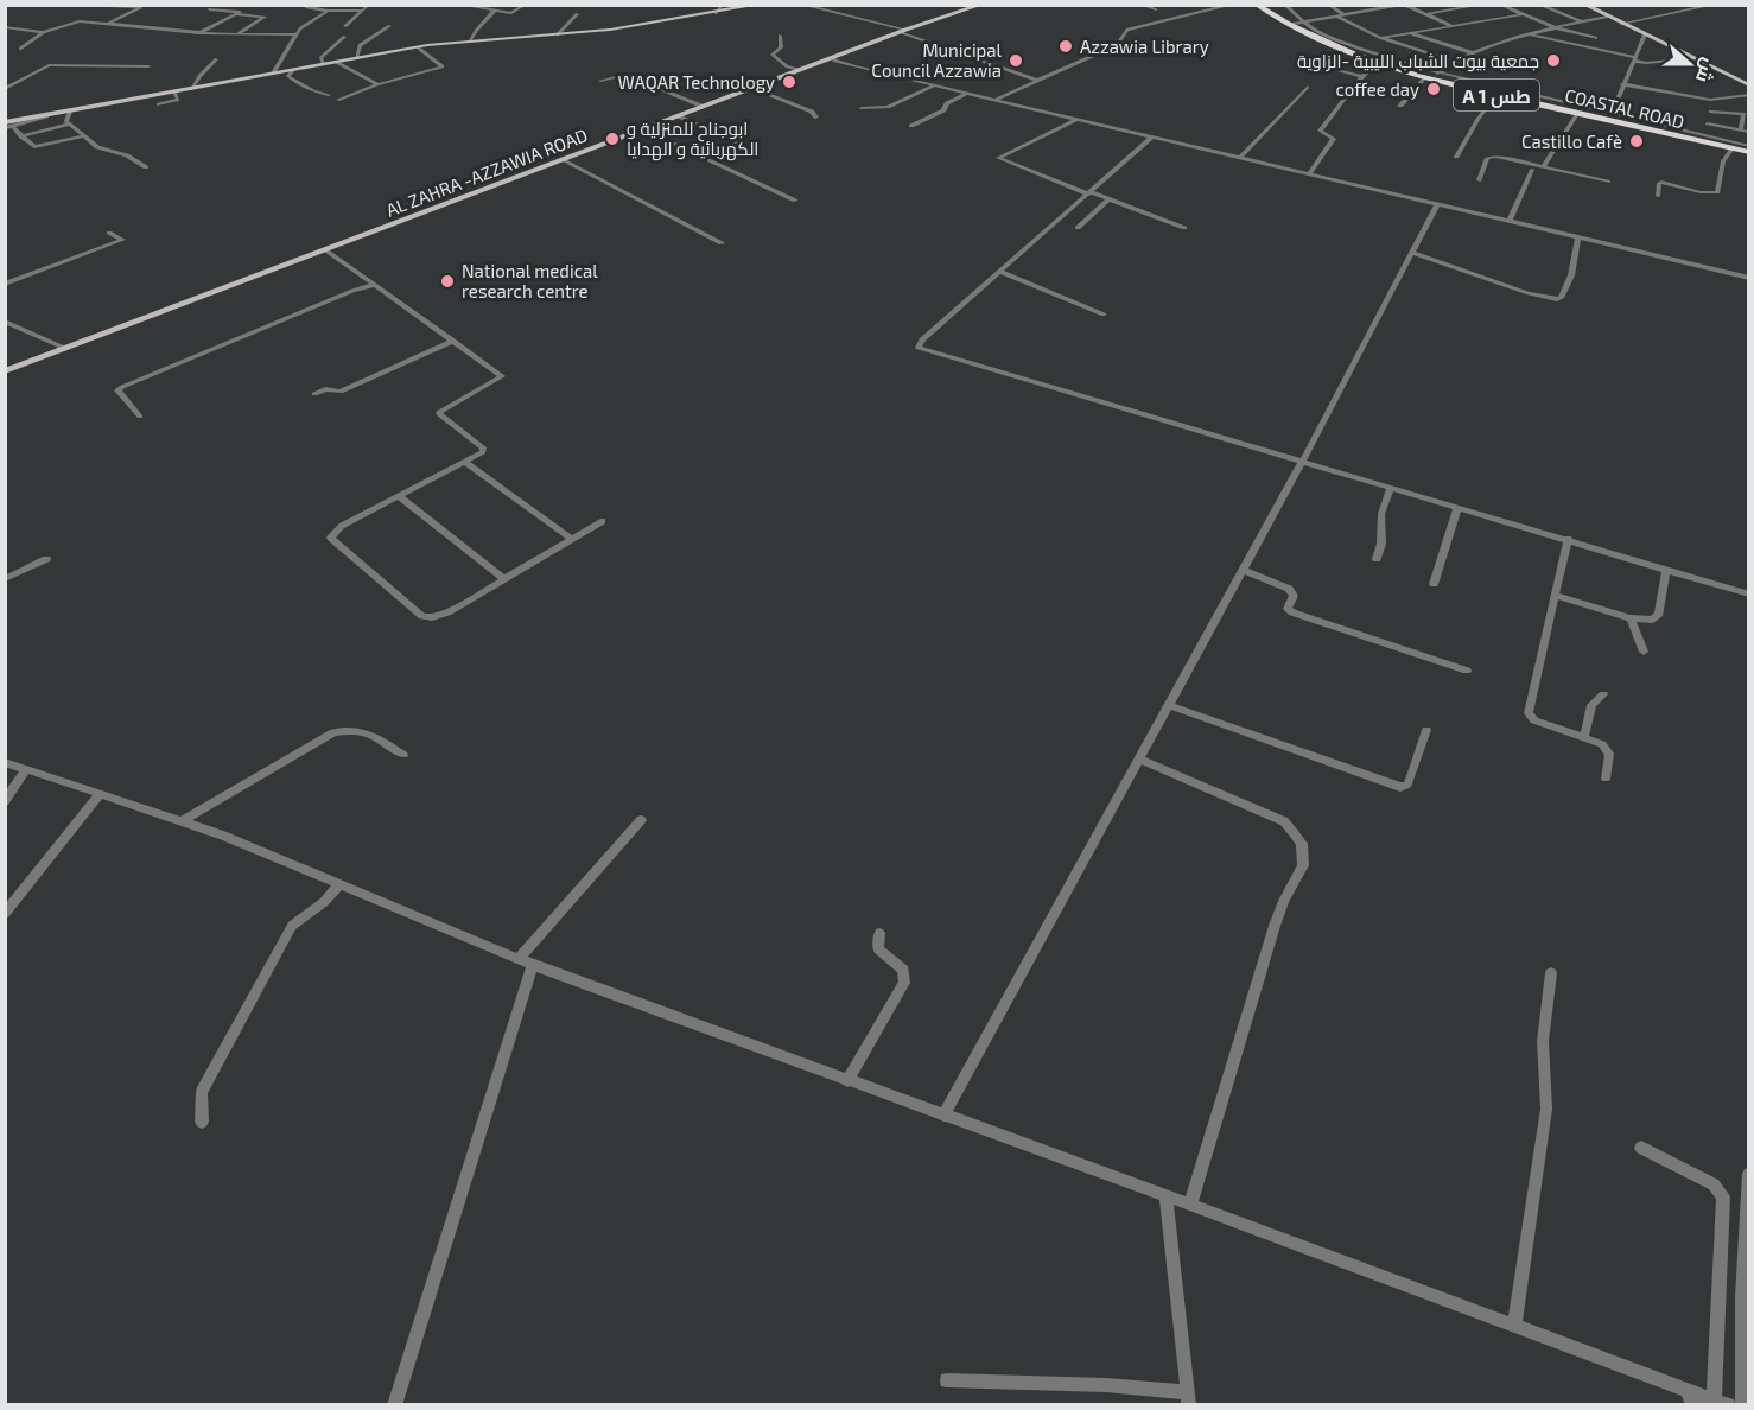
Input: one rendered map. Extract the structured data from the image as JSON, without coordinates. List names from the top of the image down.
{
  "streets": {
    "highway": ["A 1 طس", "COASTAL ROAD"],
    "main road": ["AL ZAHRA -AZZAWIA ROAD"]
  },
  "places": [
    "Azzawia Library",
    "Municipal Council Azzawia",
    "جمعية بيوت الشباب الليبية -الزاوية",
    "WAQAR Technology",
    "coffee day",
    "ابوجناح للمنزلية و الكهربائية و الهدايا",
    "Castillo Cafè",
    "National medical research centre"
  ],
  "north": "right"
}
